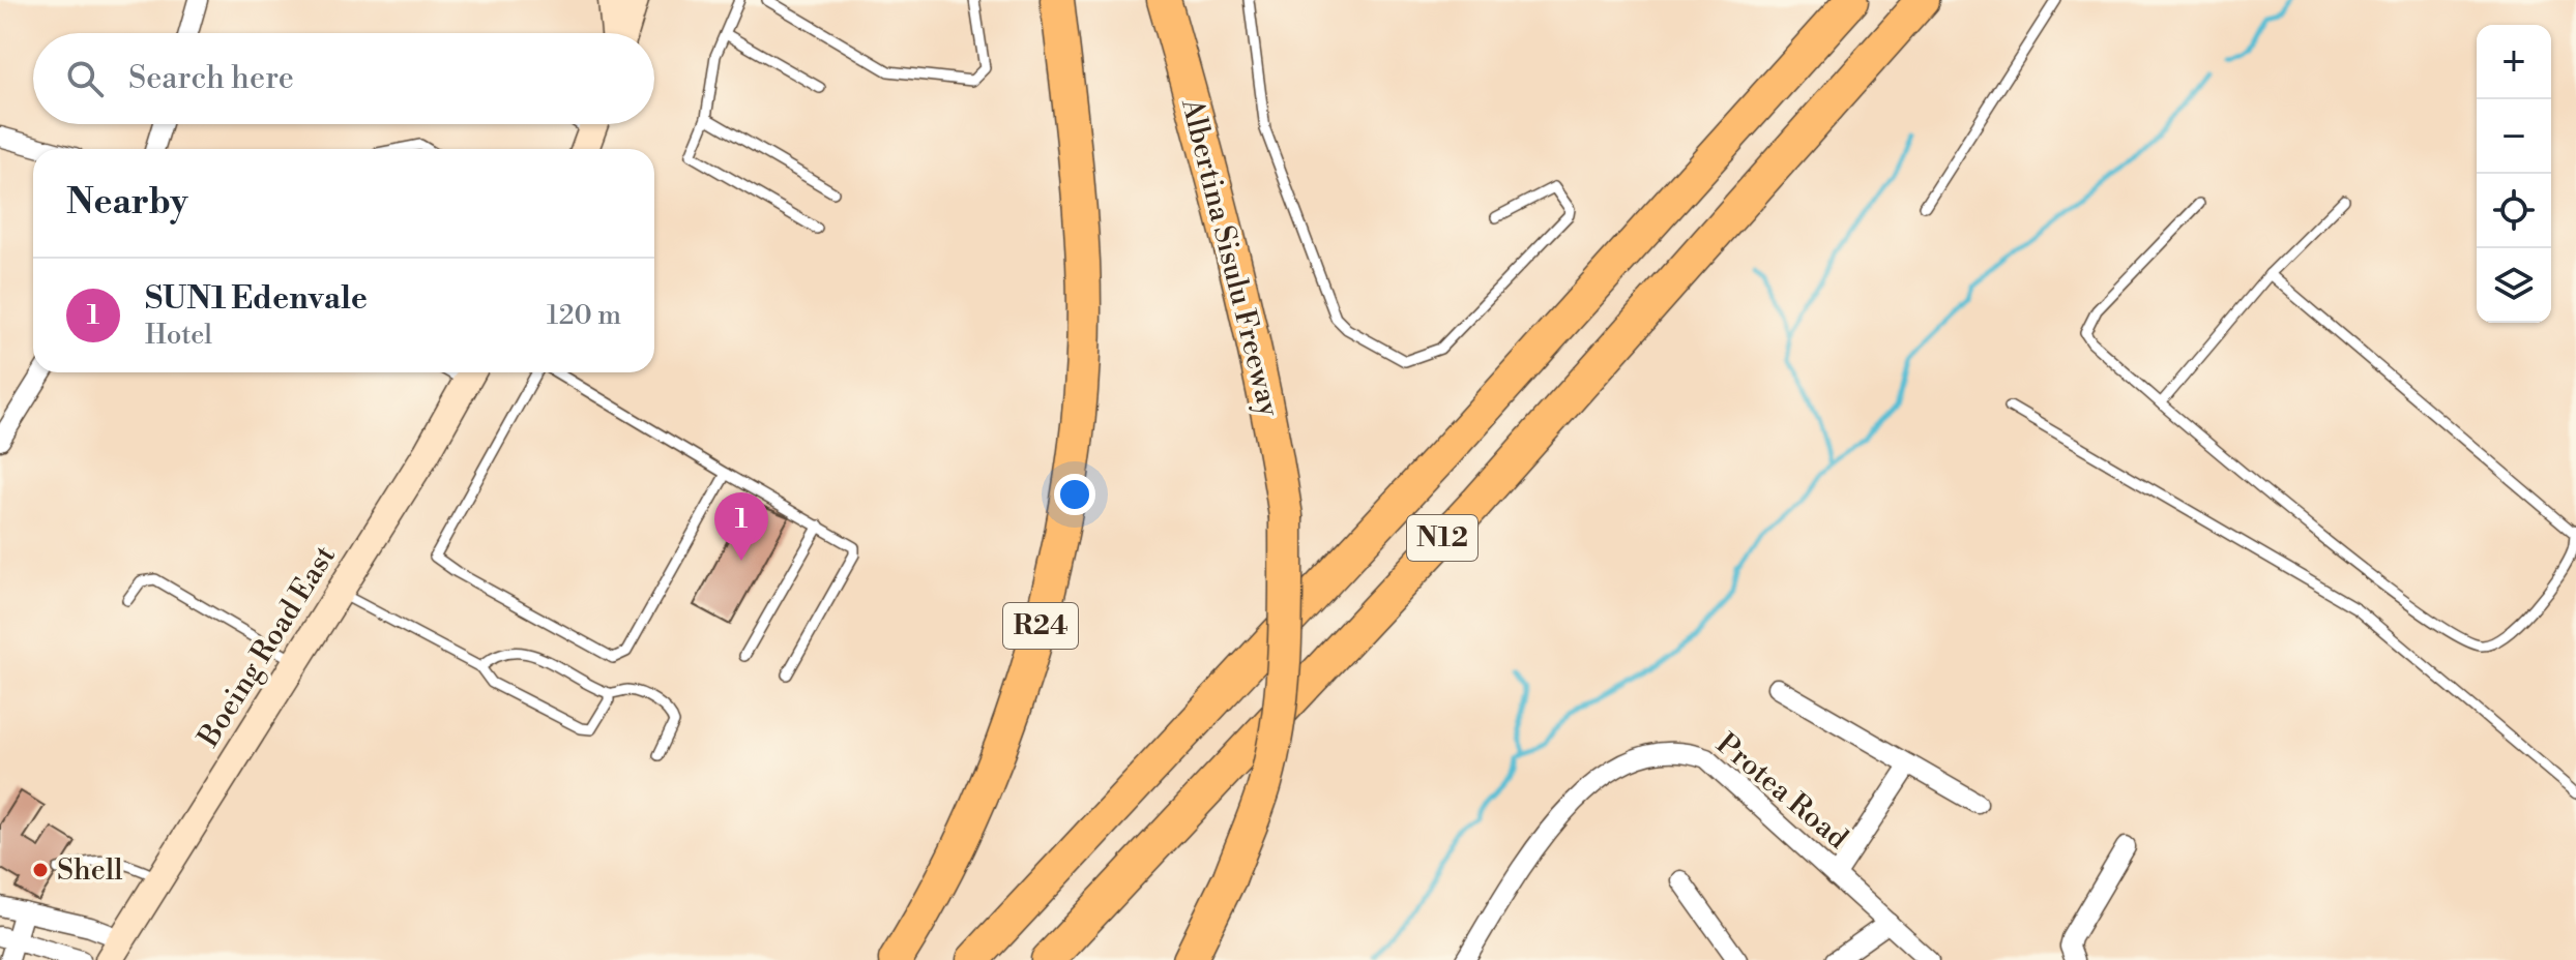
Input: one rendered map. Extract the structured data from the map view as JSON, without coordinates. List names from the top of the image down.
{
  "streets": {
    "highway": ["Albertina Sisulu Freeway", "N12", "R24"],
    "main road": ["Boeing Road East"],
    "street": ["Protea Road"]
  },
  "places": ["Shell"],
  "page": {
    "map_buttons": ["+", "−"],
    "search": "Search here",
    "heading": "Nearby",
    "list": [
      {
        "mark": "1",
        "name": "SUN1 Edenvale",
        "note": "Hotel",
        "value": "120 m"
      }
    ],
    "pins": "1"
  }
}
